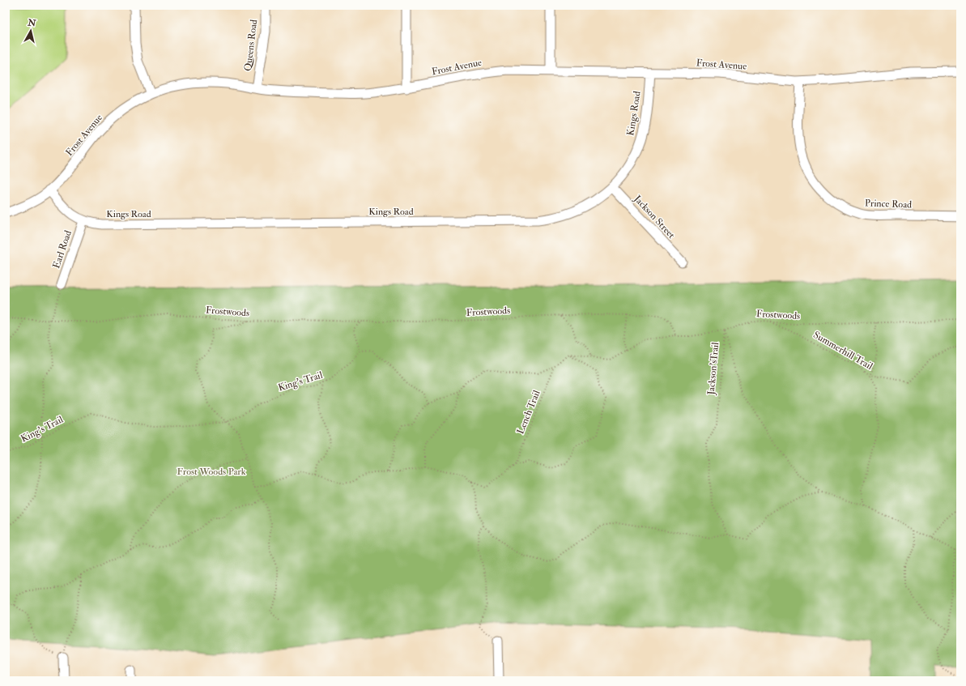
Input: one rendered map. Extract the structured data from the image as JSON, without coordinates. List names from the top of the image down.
{
  "streets": {
    "street": [
      "Queens Road",
      "Frost Avenue",
      "Kings Road",
      "Prince Road",
      "Jackson Street",
      "Earl Road"
    ],
    "path": [
      "Frostwoods",
      "Summerhill Trail",
      "Jackson'sTrail",
      "King's Trail",
      "Lench Trail"
    ]
  },
  "crossings": [
    ["Queens Road", "Frost Avenue"],
    ["Frost Avenue", "Kings Road"],
    ["Frost Avenue", "Prince Road"],
    ["Kings Road", "Jackson Street"],
    ["Kings Road", "Earl Road"],
    ["Frostwoods", "Summerhill Trail"],
    ["Frostwoods", "Jackson'sTrail"]
  ],
  "parks": ["Frost Woods Park"],
  "north": "top"
}
